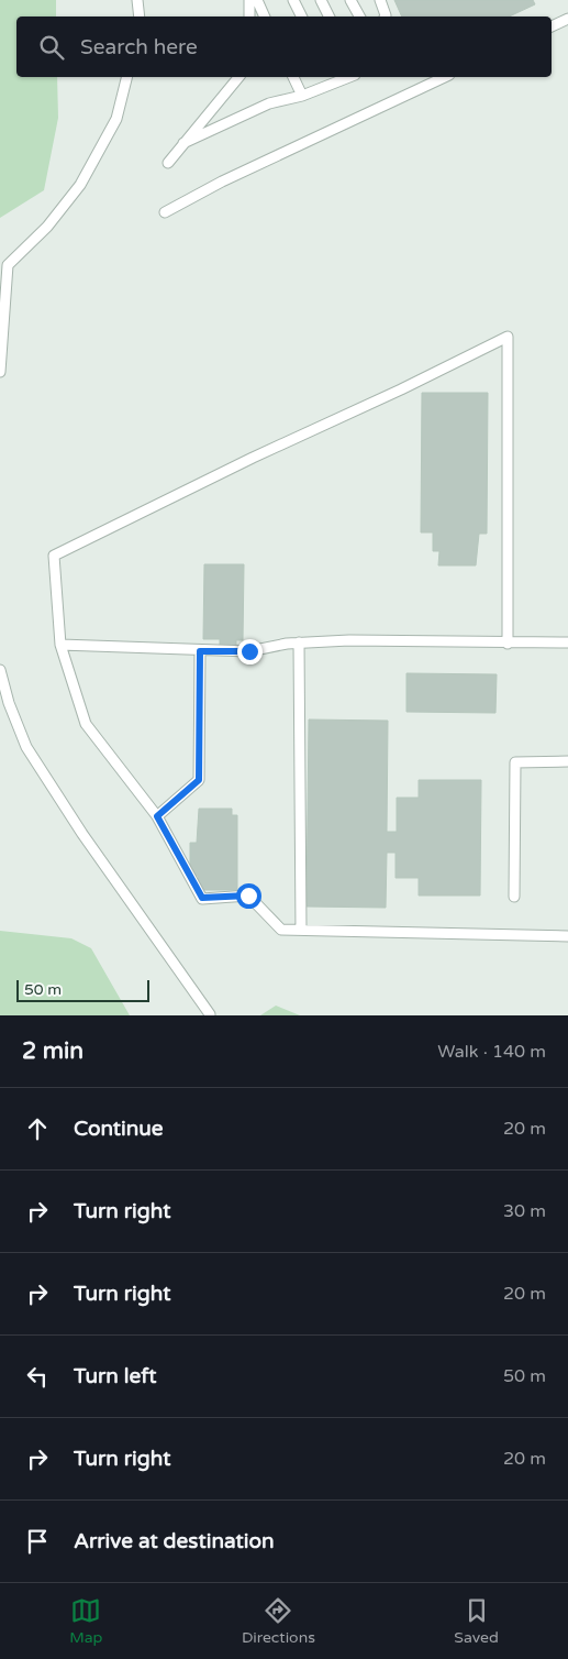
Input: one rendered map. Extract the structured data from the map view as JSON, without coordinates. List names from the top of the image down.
{
  "scale_bar": "50 m",
  "page": {
    "search": "Search here",
    "scale": "50 m",
    "heading": ["2 min", "Walk · 140 m"],
    "list": [
      ["Continue", "20 m"],
      ["Turn right", "30 m"],
      ["Turn right", "20 m"],
      ["Turn left", "50 m"],
      ["Turn right", "20 m"],
      "Arrive at destination"
    ],
    "nav": ["Map", "Directions", "Saved"]
  }
}
